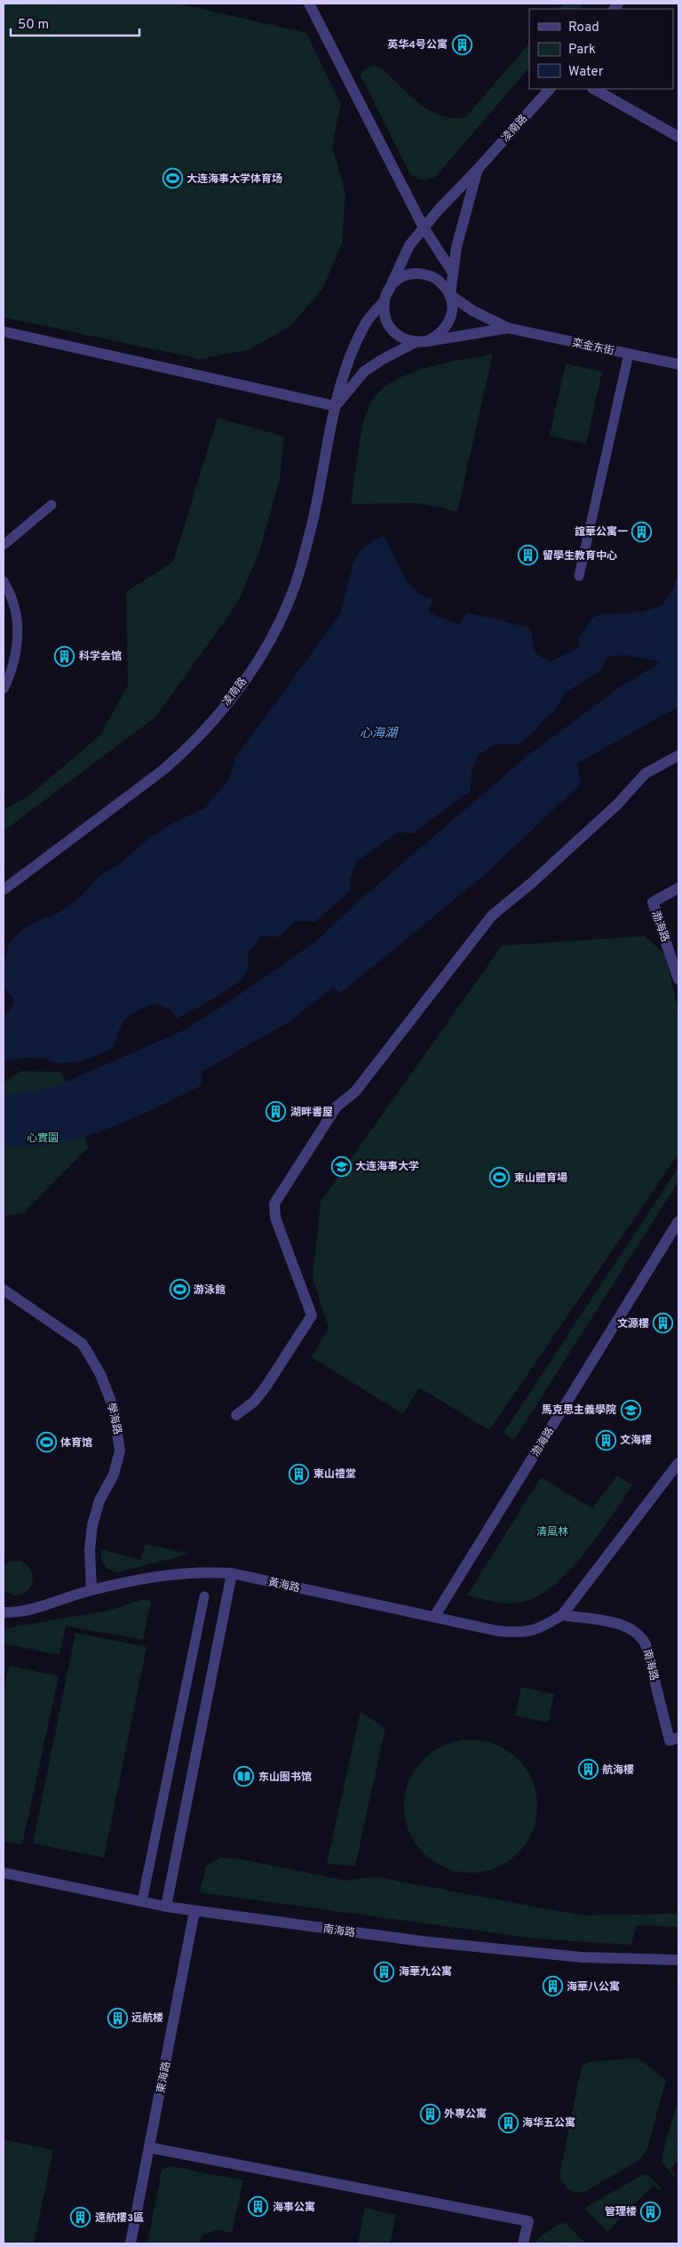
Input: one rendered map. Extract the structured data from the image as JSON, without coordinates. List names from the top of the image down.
{
  "streets": {
    "street": [
      "凌南路",
      "栾金东街",
      "渤海路",
      "學海路",
      "黃海路",
      "南海路",
      "東海路"
    ]
  },
  "crossings": [
    ["渤海路", "黃海路"],
    ["學海路", "黃海路"],
    ["黃海路", "南海路"],
    ["南海路", "東海路"]
  ],
  "water": ["心海湖"],
  "parks": ["心實園", "清風林"],
  "places": {
    "building": [
      "英华4号公寓",
      "誼華公寓一",
      "留學生教育中心",
      "科学会馆",
      "湖畔書屋",
      "文源樓",
      "文海樓",
      "東山禮堂",
      "航海樓",
      "海華九公寓",
      "海華八公寓",
      "远航楼",
      "外專公寓",
      "海华五公寓",
      "海事公寓",
      "管理楼",
      "遠航樓3區"
    ],
    "sports": [
      "大连海事大学体育场",
      "東山體育場",
      "游泳館",
      "体育馆"
    ],
    "school or university": ["大连海事大学", "馬克思主義學院"],
    "library": ["东山图书馆"]
  },
  "legend": ["Road", "Park", "Water"],
  "scale_bar": "50 m"
}
